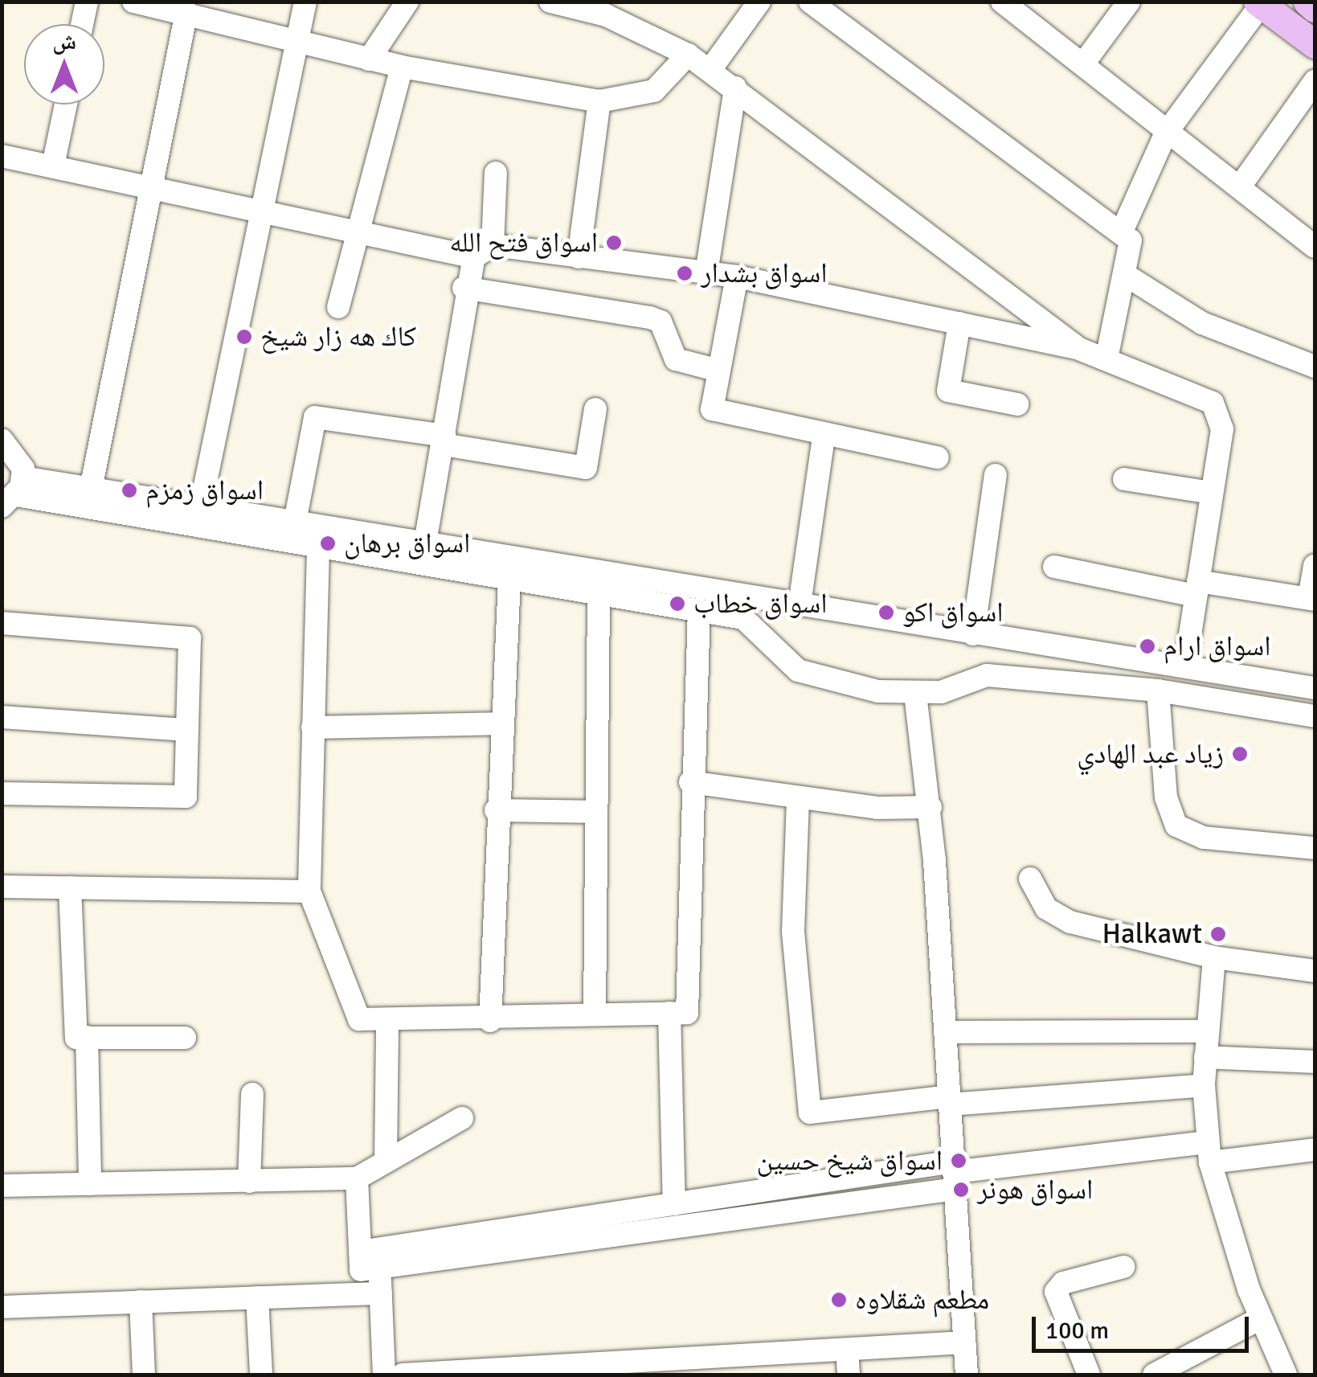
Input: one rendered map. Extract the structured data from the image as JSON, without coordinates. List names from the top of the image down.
{
  "places": [
    "اسواق فتح الله",
    "اسواق بشدار",
    "كاك هه زار شيخ",
    "اسواق زمزم",
    "اسواق برهان",
    "اسواق خطاب",
    "اسواق اكو",
    "اسواق ارام",
    "زياد عبد الهادي",
    "Halkawt",
    "اسواق شيخ حسين",
    "اسواق هونر",
    "مطعم شقلاوه"
  ],
  "scale_bar": "100 m",
  "north": "top"
}
